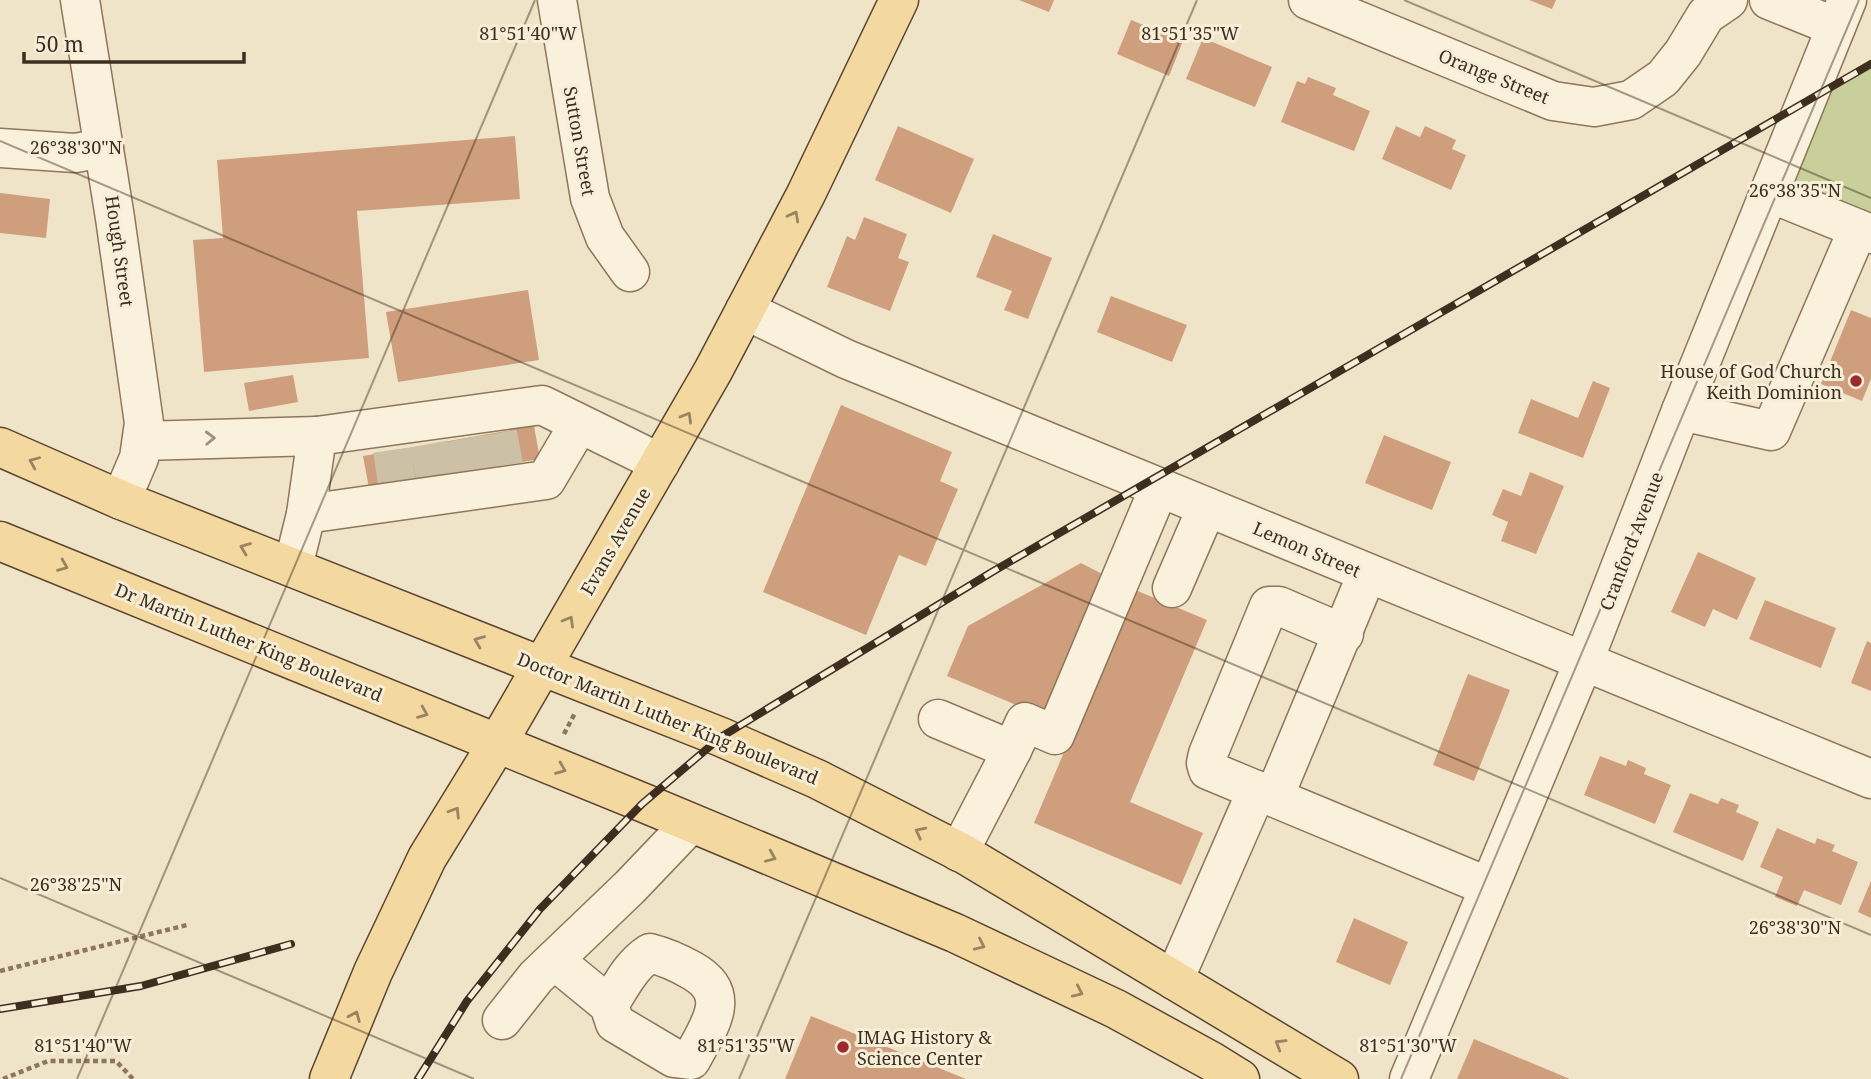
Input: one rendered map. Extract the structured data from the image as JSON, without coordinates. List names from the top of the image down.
{
  "streets": {
    "main road": ["Evans Avenue", "Dr Martin Luther King Boulevard", "Doctor Martin Luther King Boulevard"],
    "street": [
      "Orange Street",
      "Sutton Street",
      "Hough Street",
      "Cranford Avenue",
      "Lemon Street"
    ]
  },
  "crossings": [
    ["Hough Street", "Doctor Martin Luther King Boulevard"],
    ["Evans Avenue", "Lemon Street"],
    ["Evans Avenue", "Dr Martin Luther King Boulevard"],
    ["Evans Avenue", "Doctor Martin Luther King Boulevard"],
    ["Cranford Avenue", "Lemon Street"]
  ],
  "one_way": ["Evans Avenue", "Dr Martin Luther King Boulevard"],
  "places": ["House of God Church Keith Dominion", "IMAG History & Science Center"],
  "scale_bar": "50 m",
  "coordinates": [
    "81°51'40\"W",
    "81°51'35\"W",
    "26°38'30\"N",
    "26°38'35\"N",
    "26°38'25\"N",
    "81°51'30\"W"
  ]
}
